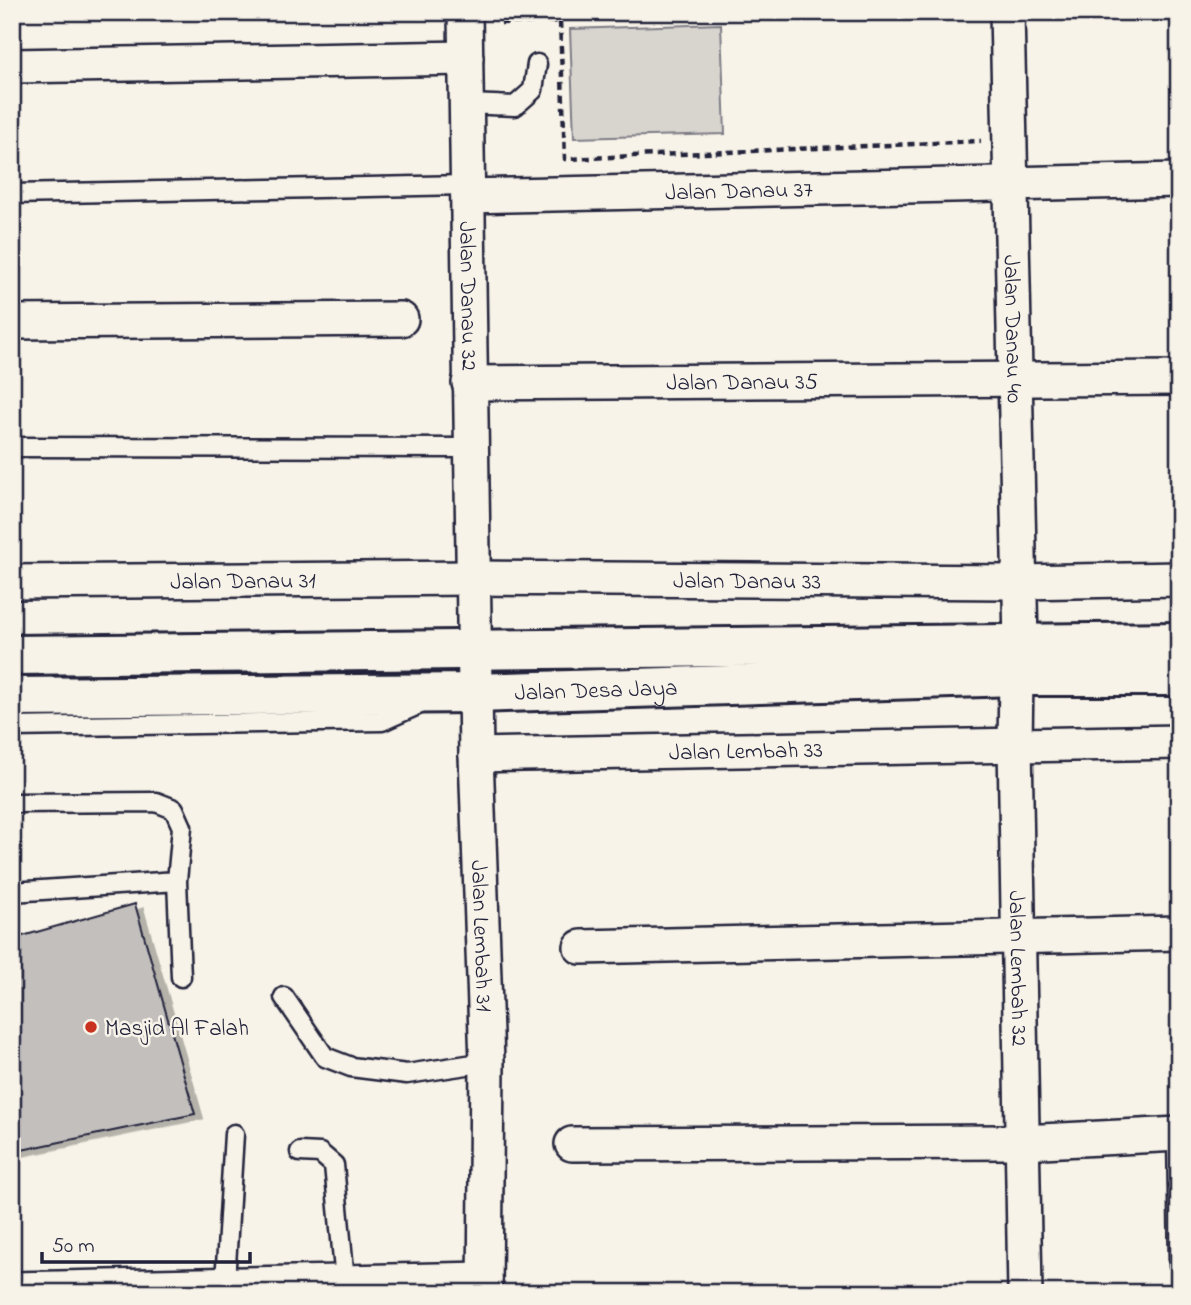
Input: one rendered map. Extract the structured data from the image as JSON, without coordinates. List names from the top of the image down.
{
  "streets": {
    "main road": ["Jalan Desa Jaya"],
    "street": [
      "Jalan Danau 37",
      "Jalan Danau 32",
      "Jalan Danau 40",
      "Jalan Danau 35",
      "Jalan Danau 31",
      "Jalan Danau 33",
      "Jalan Lembah 33",
      "Jalan Lembah 31",
      "Jalan Lembah 32"
    ]
  },
  "crossings": [
    ["Jalan Danau 37", "Jalan Danau 32"],
    ["Jalan Danau 37", "Jalan Danau 40"],
    ["Jalan Danau 32", "Jalan Danau 35"],
    ["Jalan Danau 32", "Jalan Danau 31"],
    ["Jalan Danau 32", "Jalan Danau 33"],
    ["Jalan Danau 32", "Jalan Lembah 31"],
    ["Jalan Danau 40", "Jalan Danau 35"],
    ["Jalan Danau 40", "Jalan Danau 33"],
    ["Jalan Danau 40", "Jalan Desa Jaya"],
    ["Jalan Danau 40", "Jalan Lembah 32"],
    ["Jalan Danau 31", "Jalan Danau 33"],
    ["Jalan Danau 31", "Jalan Lembah 31"],
    ["Jalan Danau 33", "Jalan Lembah 31"],
    ["Jalan Desa Jaya", "Jalan Lembah 31"],
    ["Jalan Desa Jaya", "Jalan Lembah 32"],
    ["Jalan Lembah 33", "Jalan Lembah 31"],
    ["Jalan Lembah 33", "Jalan Lembah 32"]
  ],
  "places": ["Masjid Al Falah"],
  "scale_bar": "50 m"
}
